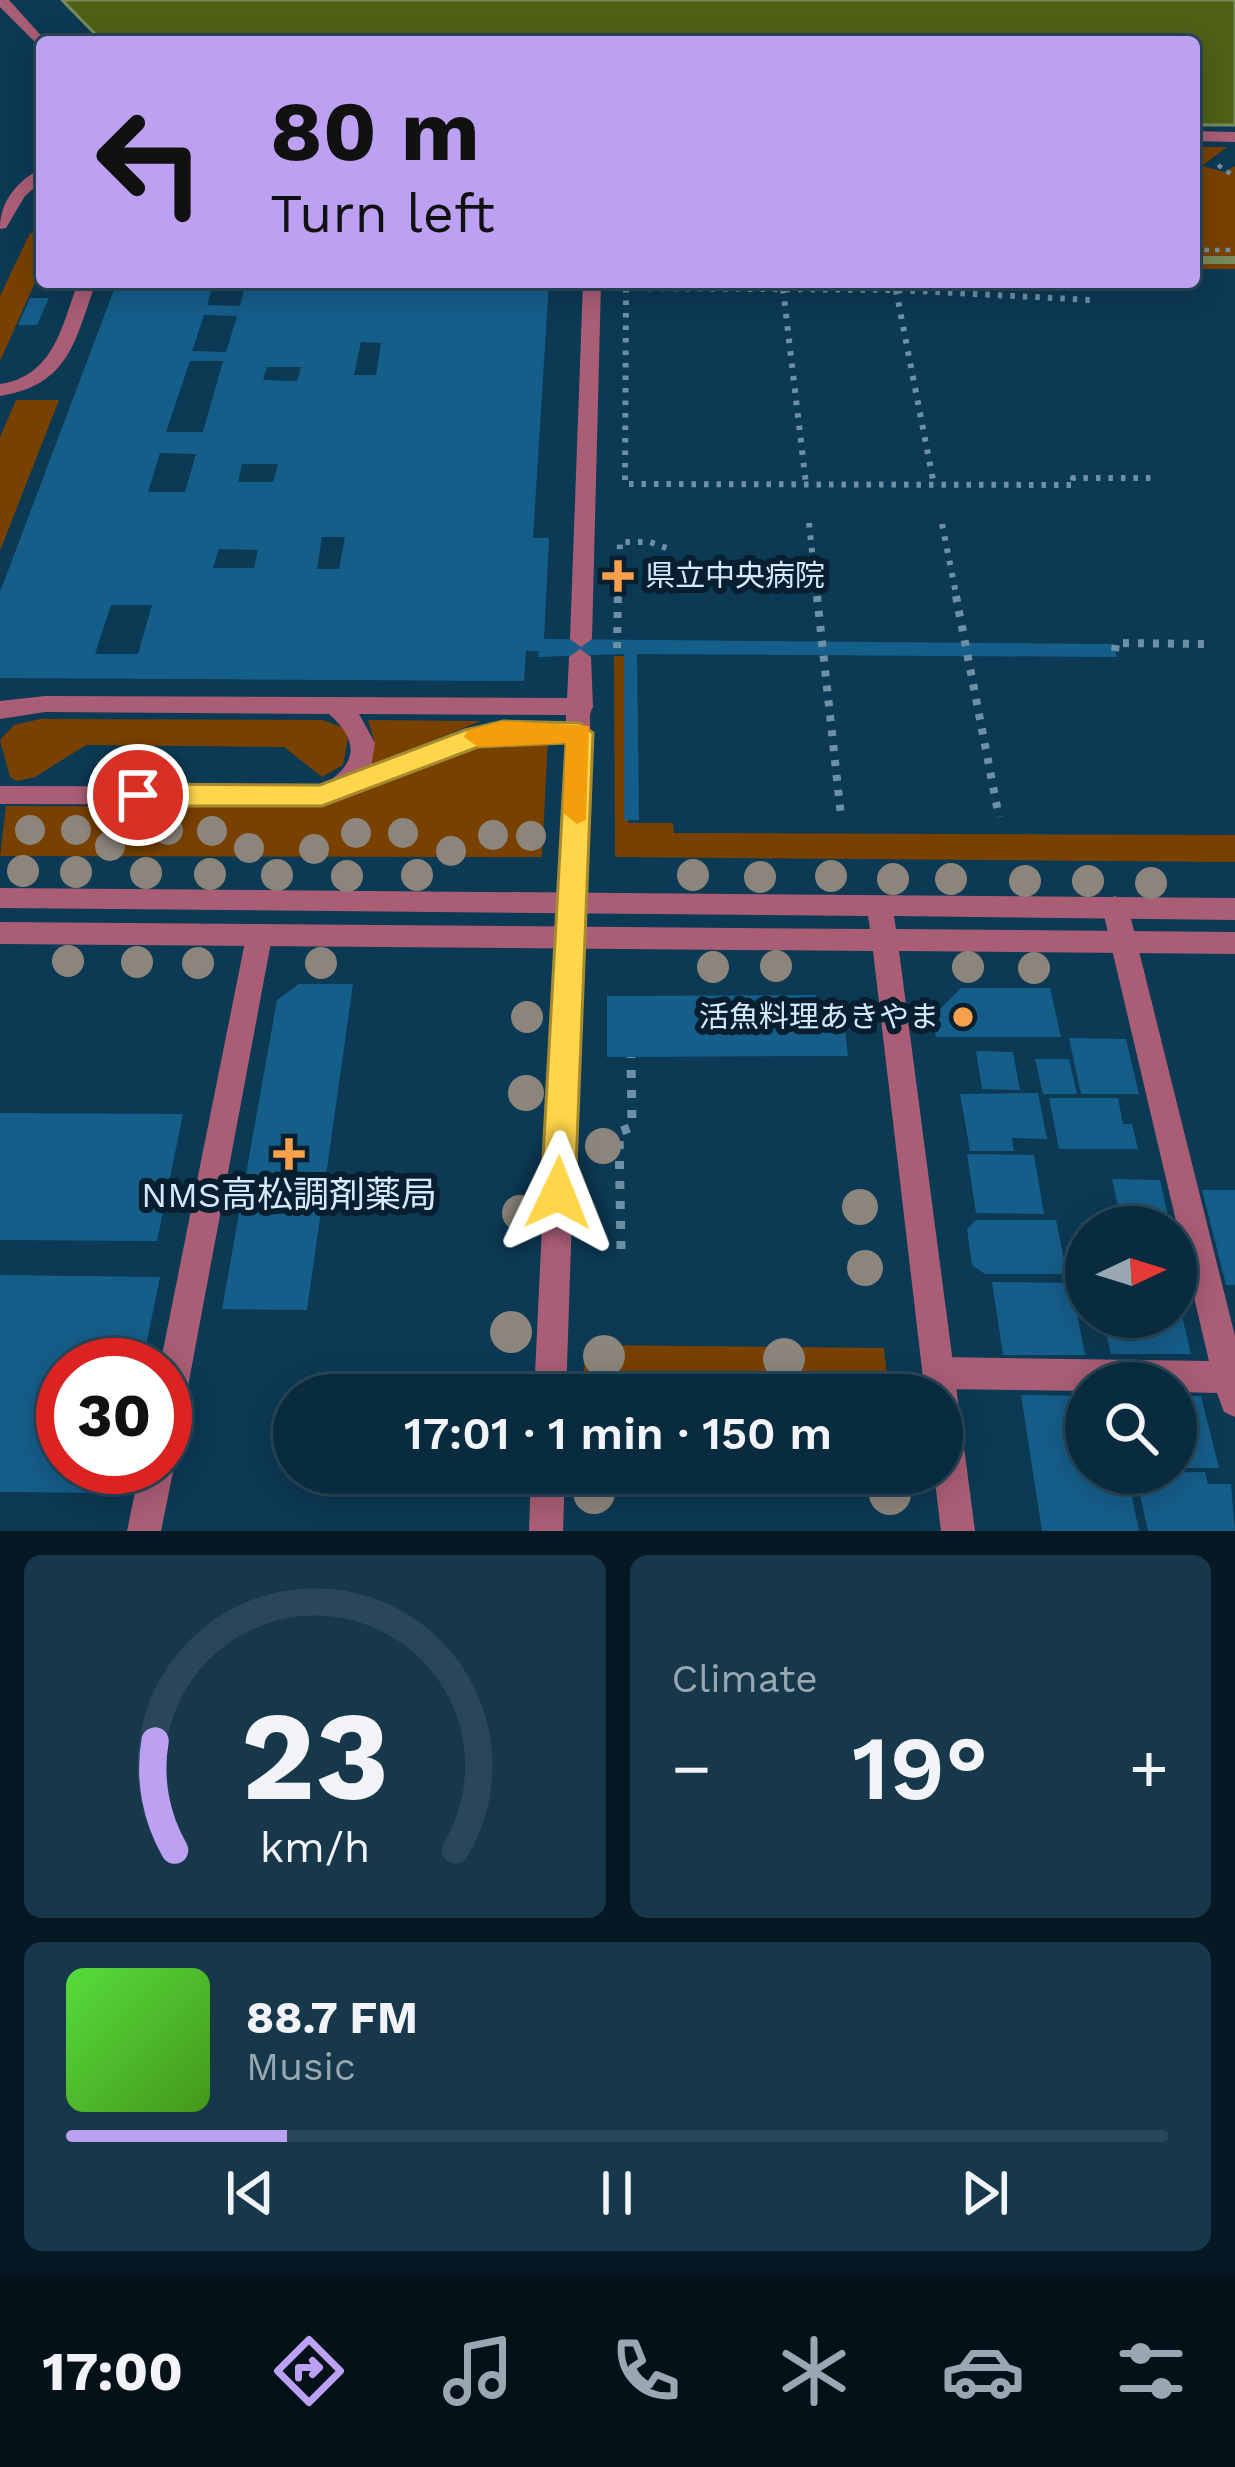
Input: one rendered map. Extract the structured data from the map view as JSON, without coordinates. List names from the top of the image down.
{
  "places": {
    "health": ["県立中央病院", "NMS高松調剤薬局"],
    "other": ["活魚料理あきやま"]
  },
  "north": "right",
  "page": {
    "turn": ["80 m", "Turn left"],
    "limit": "30",
    "trip": "17:01 · 1 min · 150 m",
    "tile": "Climate",
    "heat": ["−", "19°", "+"],
    "song": ["88.7 FM", "Music"],
    "tabs": "17:00",
    "gauge": ["23", "km/h"]
  }
}
